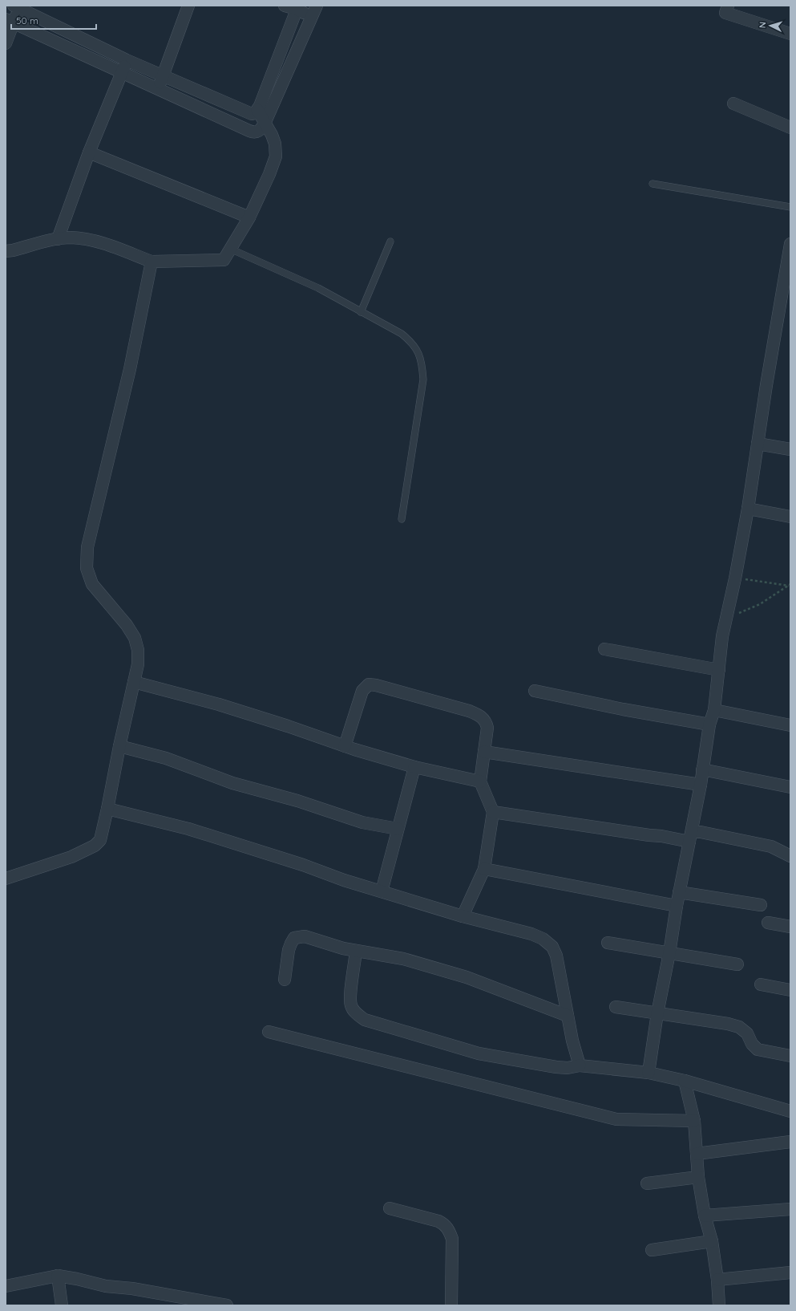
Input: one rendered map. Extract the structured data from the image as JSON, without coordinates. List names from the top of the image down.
{
  "scale_bar": "50 m",
  "north": "left"
}
